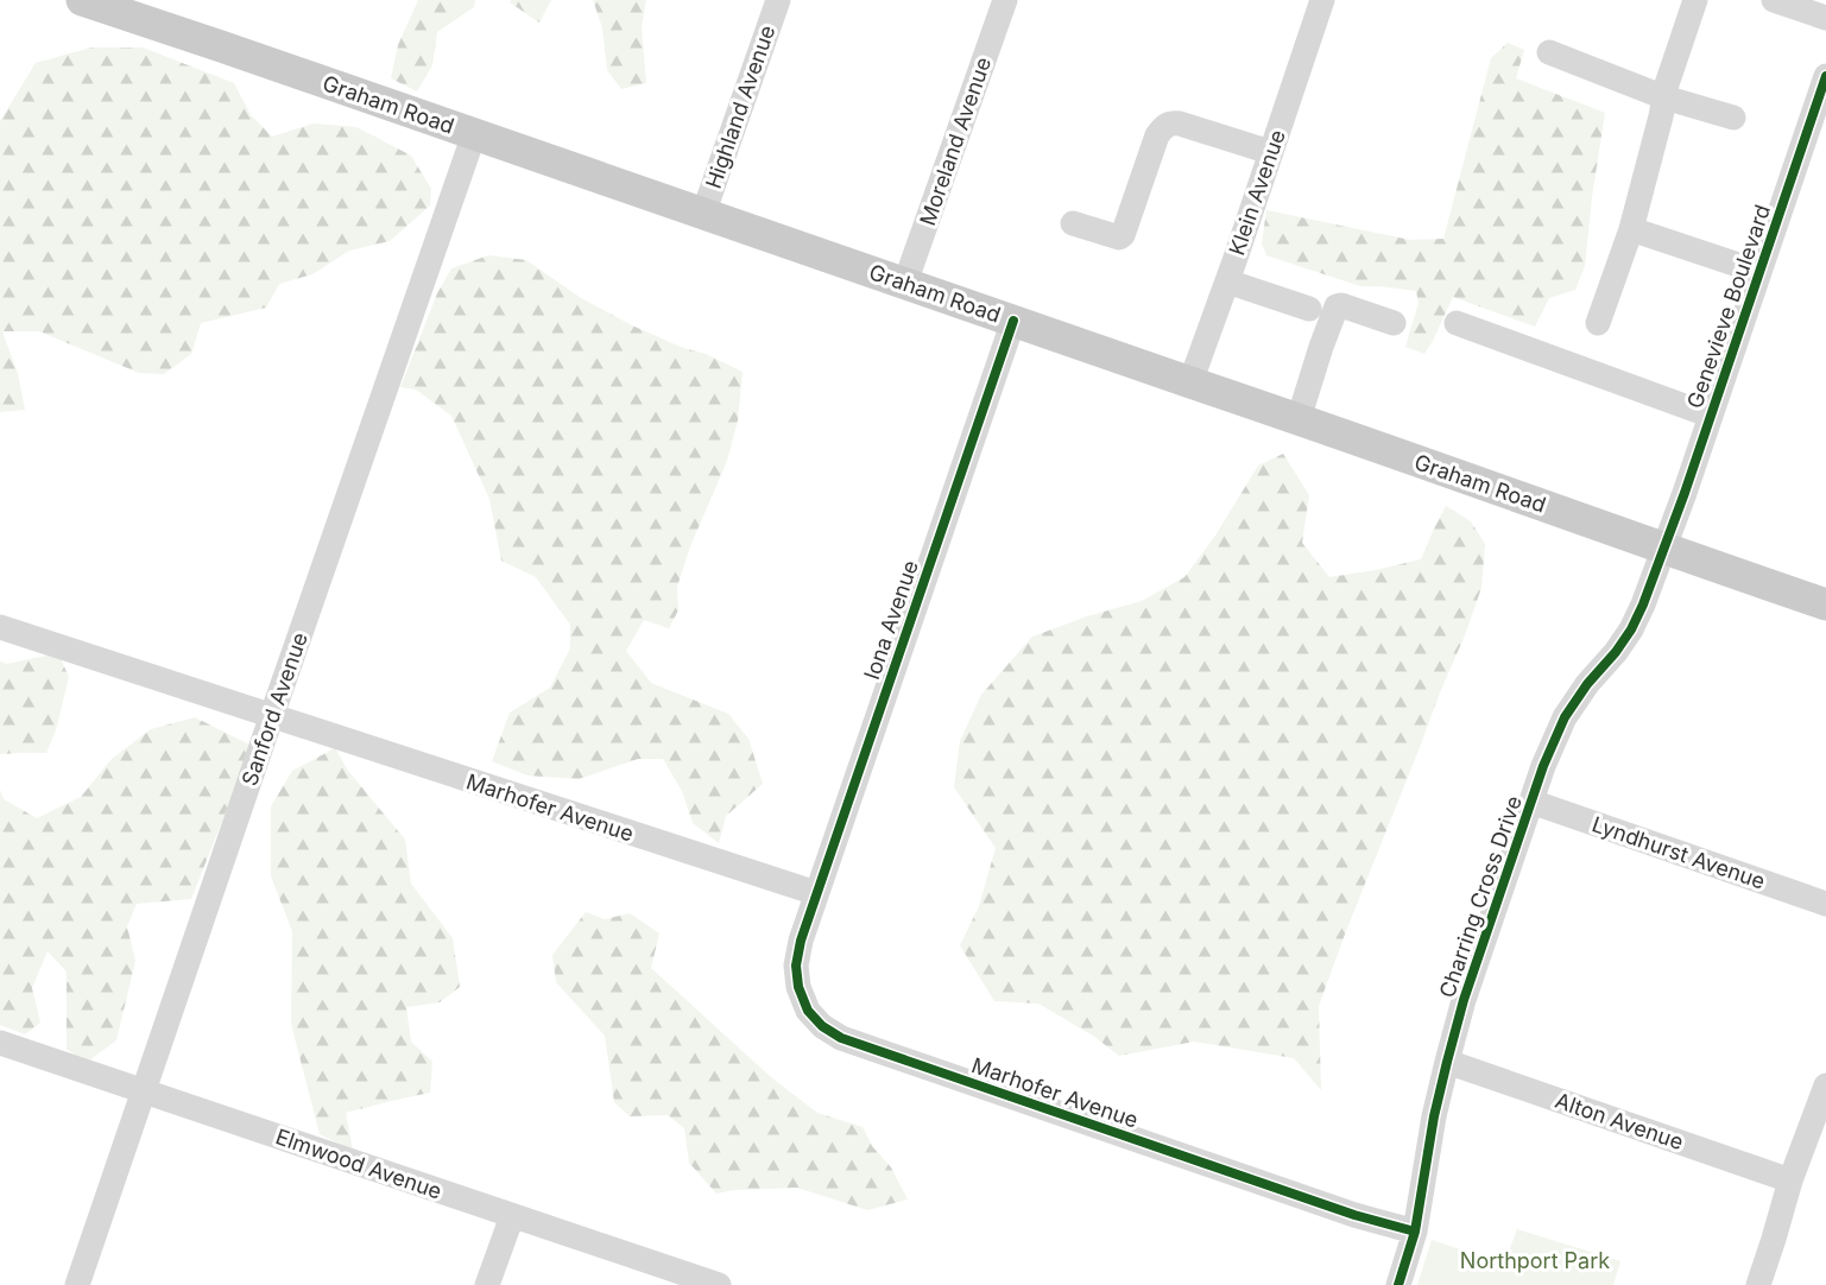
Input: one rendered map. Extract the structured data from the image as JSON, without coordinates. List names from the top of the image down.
{
  "streets": {
    "main road": ["Graham Road"],
    "street": [
      "Highland Avenue",
      "Moreland Avenue",
      "Klein Avenue",
      "Genevieve Boulevard",
      "Iona Avenue",
      "Sanford Avenue",
      "Marhofer Avenue",
      "Lyndhurst Avenue",
      "Charring Cross Drive",
      "Alton Avenue",
      "Elmwood Avenue"
    ]
  },
  "crossings": [
    ["Graham Road", "Highland Avenue"],
    ["Graham Road", "Moreland Avenue"],
    ["Graham Road", "Klein Avenue"],
    ["Graham Road", "Genevieve Boulevard"],
    ["Graham Road", "Iona Avenue"],
    ["Graham Road", "Sanford Avenue"],
    ["Graham Road", "Charring Cross Drive"],
    ["Genevieve Boulevard", "Charring Cross Drive"],
    ["Iona Avenue", "Marhofer Avenue"],
    ["Sanford Avenue", "Marhofer Avenue"],
    ["Sanford Avenue", "Elmwood Avenue"],
    ["Marhofer Avenue", "Charring Cross Drive"],
    ["Lyndhurst Avenue", "Charring Cross Drive"],
    ["Charring Cross Drive", "Alton Avenue"]
  ],
  "parks": ["Northport Park"]
}
